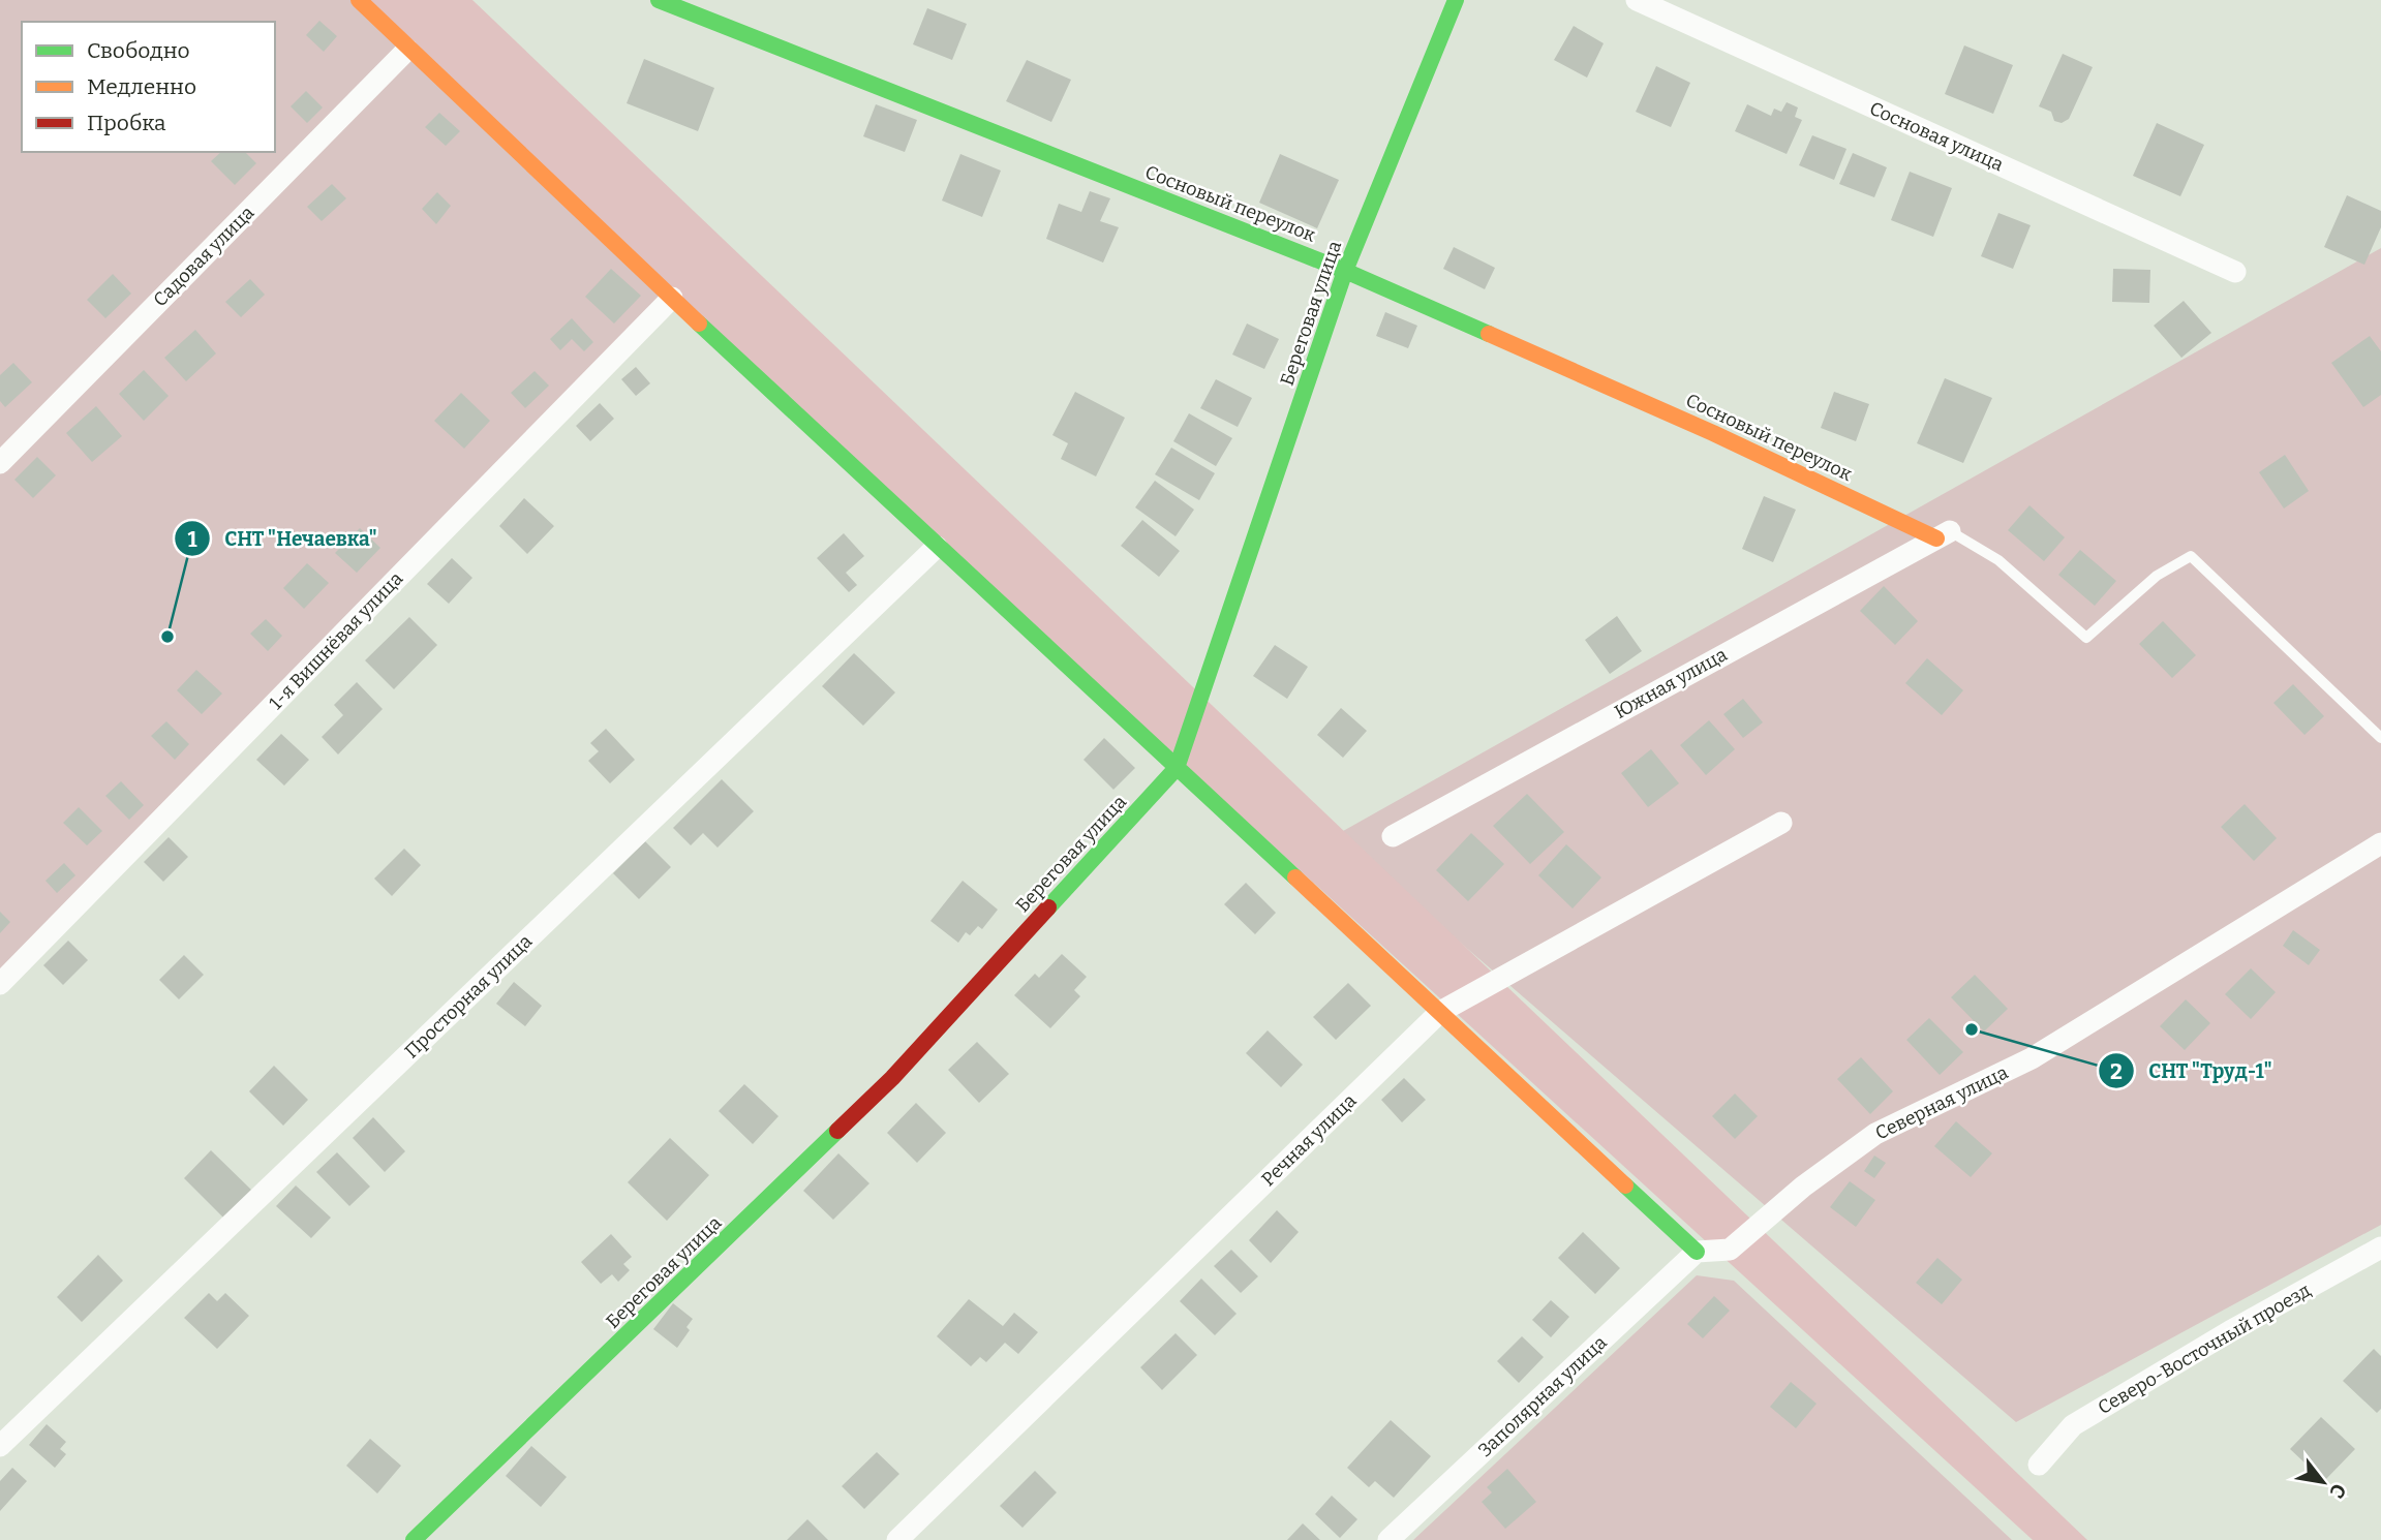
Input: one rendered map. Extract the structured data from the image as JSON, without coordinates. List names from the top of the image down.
{
  "streets": {
    "street": [
      "Сосновая улица",
      "Сосновый переулок",
      "Садовая улица",
      "Береговая улица",
      "1-я Вишнёвая улица",
      "Южная улица",
      "Просторная улица",
      "Северная улица",
      "Речная улица",
      "Северо-Восточный проезд",
      "Заполярная улица"
    ]
  },
  "crossings": [
    ["Сосновый переулок", "Береговая улица"],
    ["Сосновый переулок", "Южная улица"],
    ["Северная улица", "Заполярная улица"]
  ],
  "places": ["СНТ \"Нечаевка\"", "СНТ \"Труд-1\""],
  "legend": ["Свободно", "Медленно", "Пробка"],
  "north": "bottom right"
}
